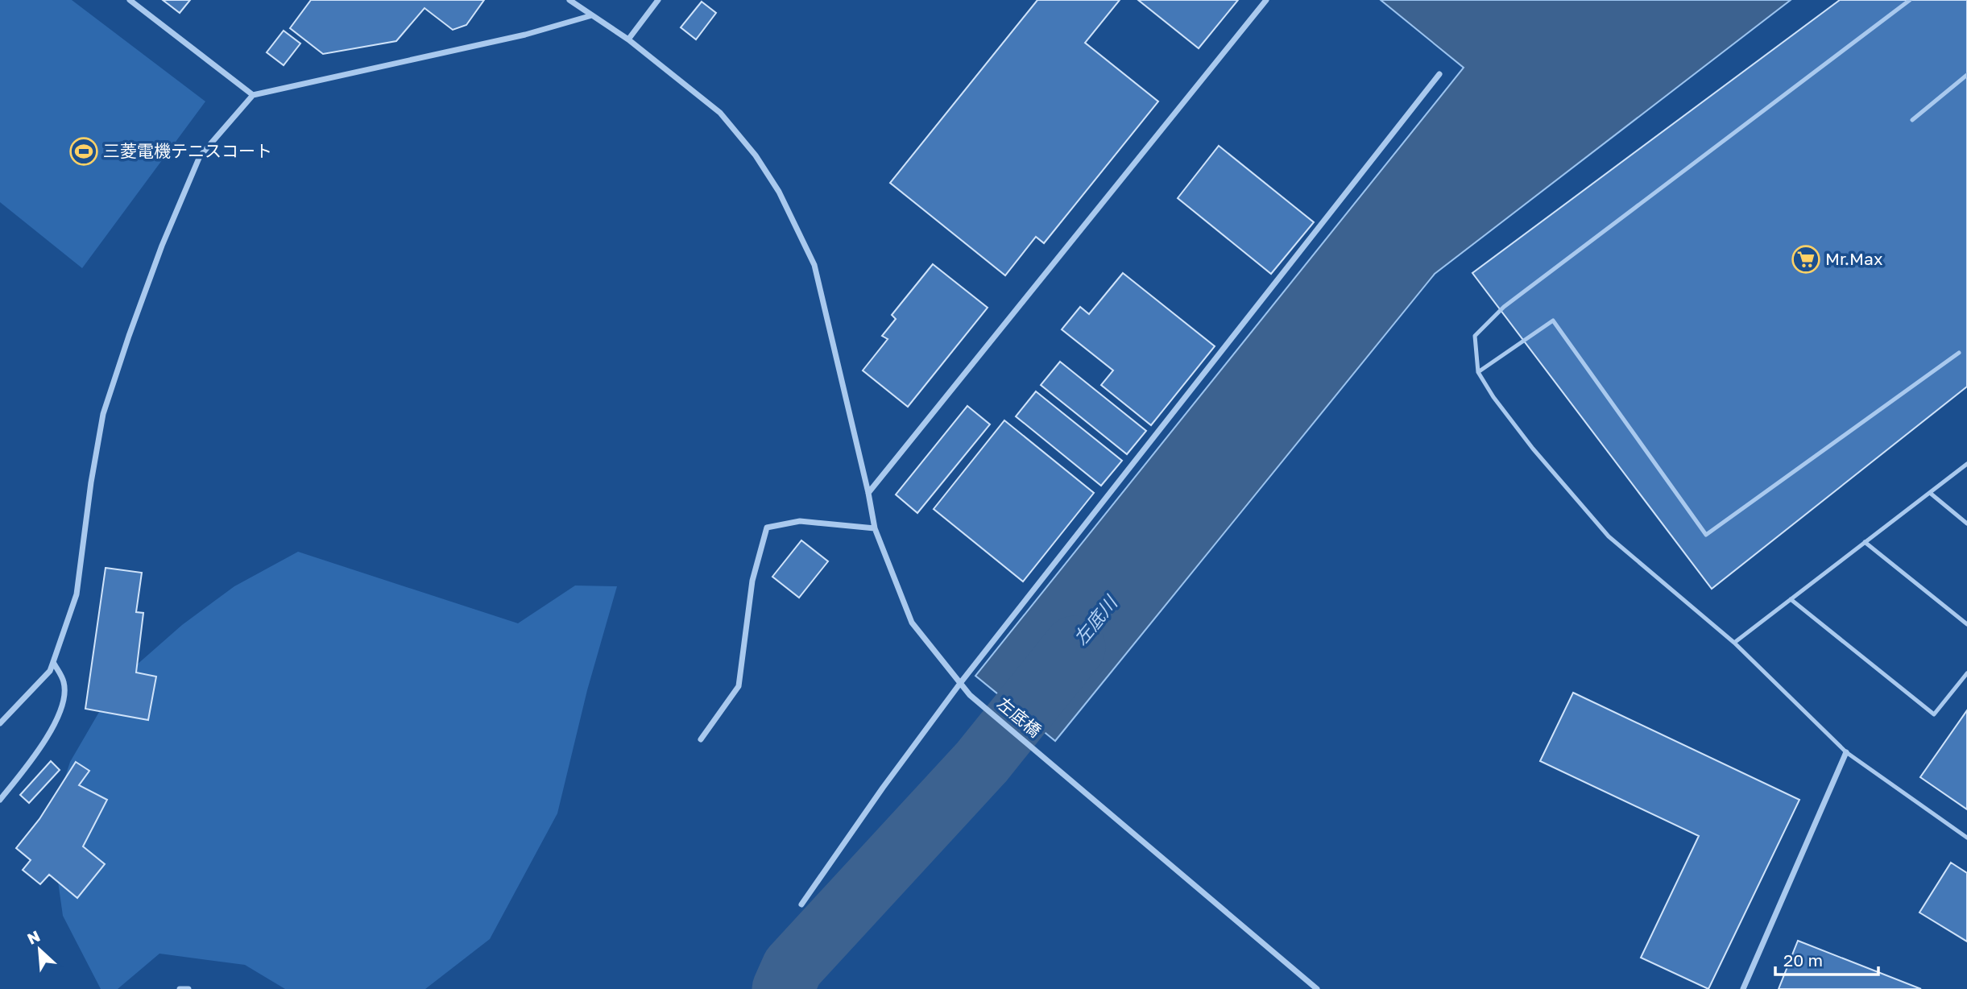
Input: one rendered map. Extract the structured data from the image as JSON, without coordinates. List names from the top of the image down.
{
  "streets": {
    "street": ["左底橋"]
  },
  "water": ["左底川"],
  "places": {
    "sports": ["三菱電機テニスコート"],
    "supermarket": ["Mr.Max"]
  },
  "scale_bar": "20 m",
  "north": "top left"
}
